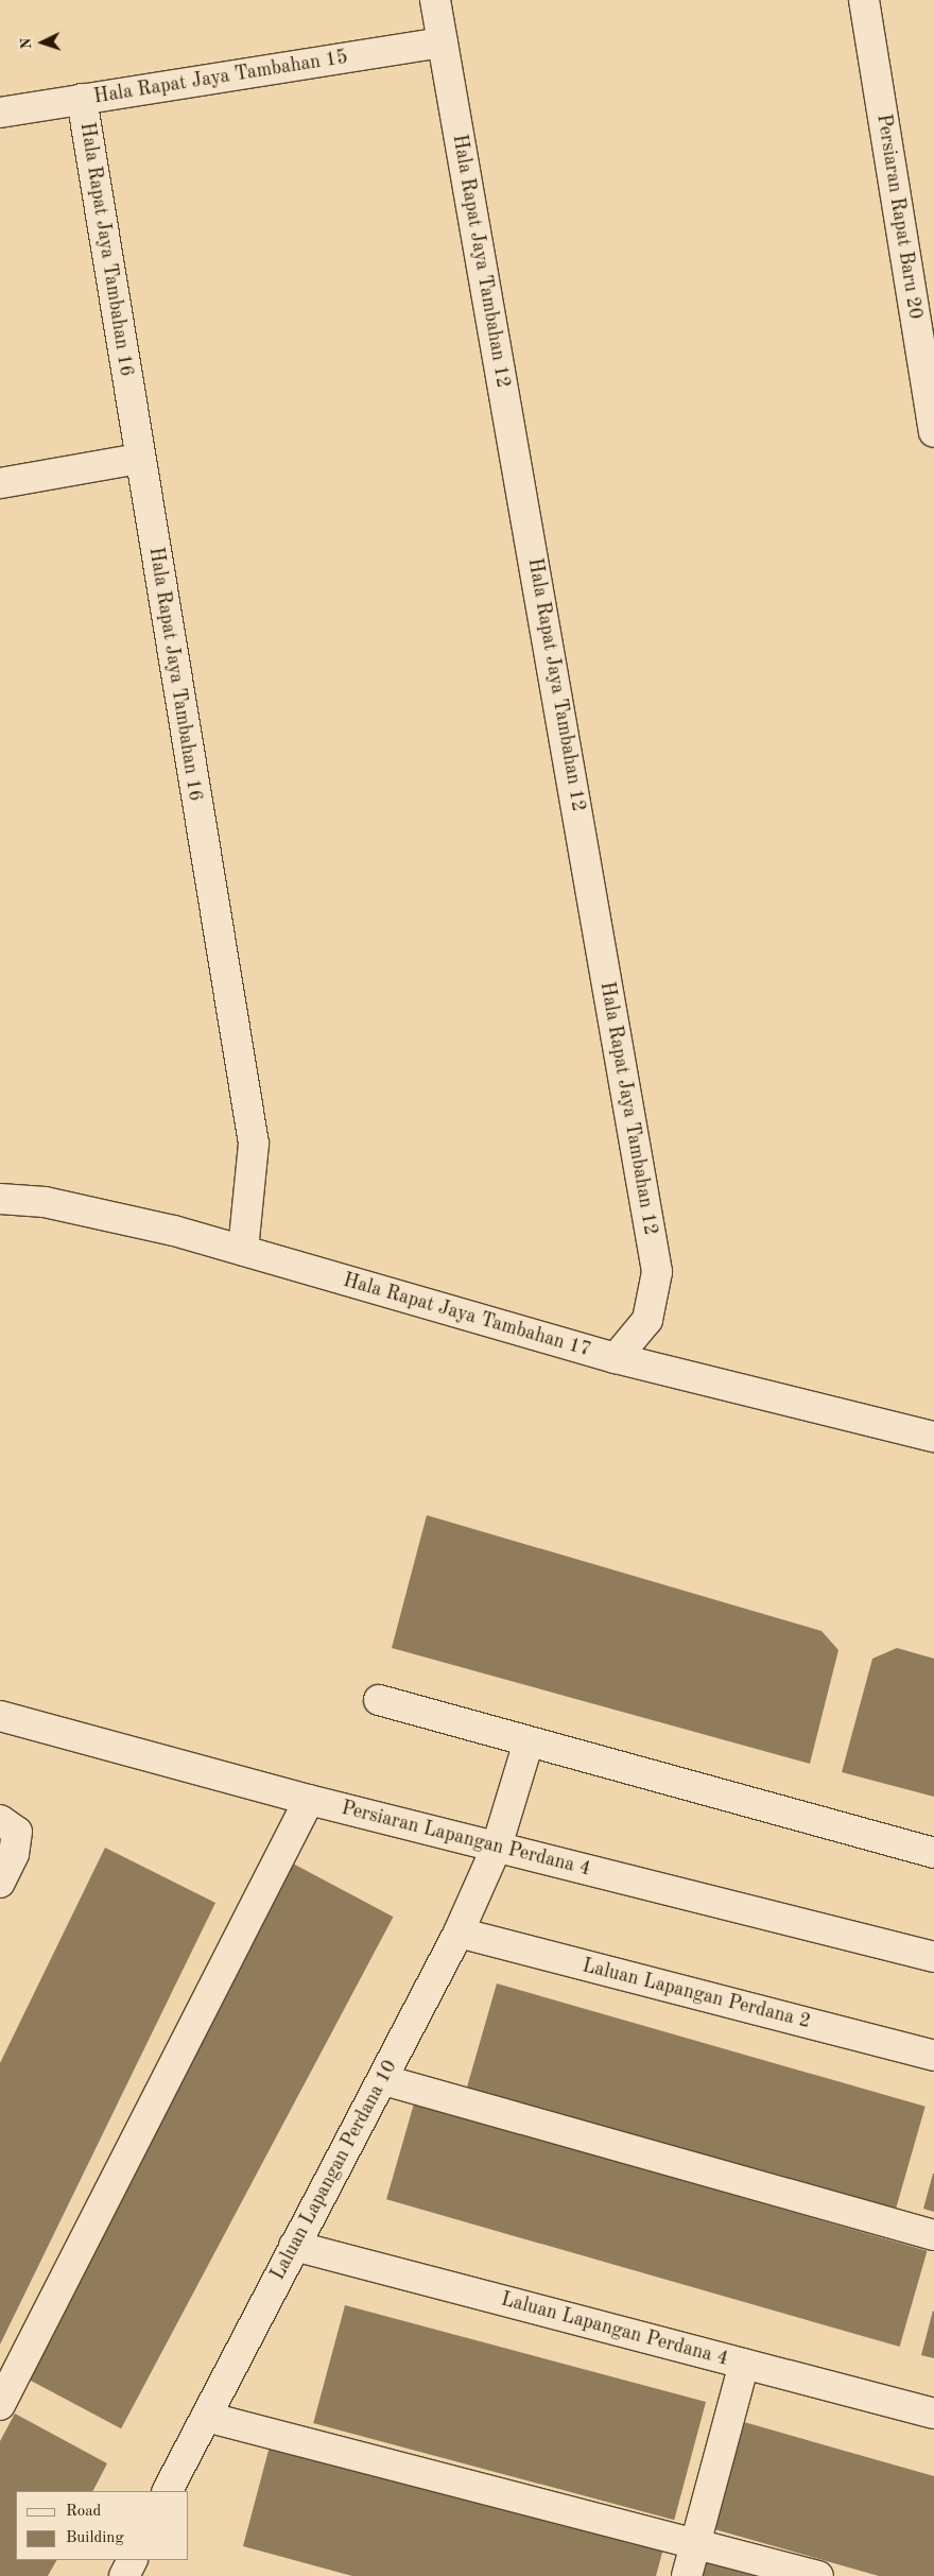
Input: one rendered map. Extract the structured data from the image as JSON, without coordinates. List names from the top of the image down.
{
  "streets": {
    "street": [
      "Hala Rapat Jaya Tambahan 15",
      "Persiaran Rapat Baru 20",
      "Hala Rapat Jaya Tambahan 16",
      "Hala Rapat Jaya Tambahan 12",
      "Hala Rapat Jaya Tambahan 17",
      "Persiaran Lapangan Perdana 4",
      "Laluan Lapangan Perdana 2",
      "Laluan Lapangan Perdana 10",
      "Laluan Lapangan Perdana 4"
    ]
  },
  "crossings": [
    ["Hala Rapat Jaya Tambahan 15", "Hala Rapat Jaya Tambahan 16"],
    ["Hala Rapat Jaya Tambahan 15", "Hala Rapat Jaya Tambahan 12"],
    ["Hala Rapat Jaya Tambahan 16", "Hala Rapat Jaya Tambahan 17"],
    ["Hala Rapat Jaya Tambahan 12", "Hala Rapat Jaya Tambahan 17"],
    ["Persiaran Lapangan Perdana 4", "Laluan Lapangan Perdana 10"],
    ["Laluan Lapangan Perdana 2", "Laluan Lapangan Perdana 10"],
    ["Laluan Lapangan Perdana 10", "Laluan Lapangan Perdana 4"]
  ],
  "legend": ["Road", "Building"],
  "north": "left"
}
